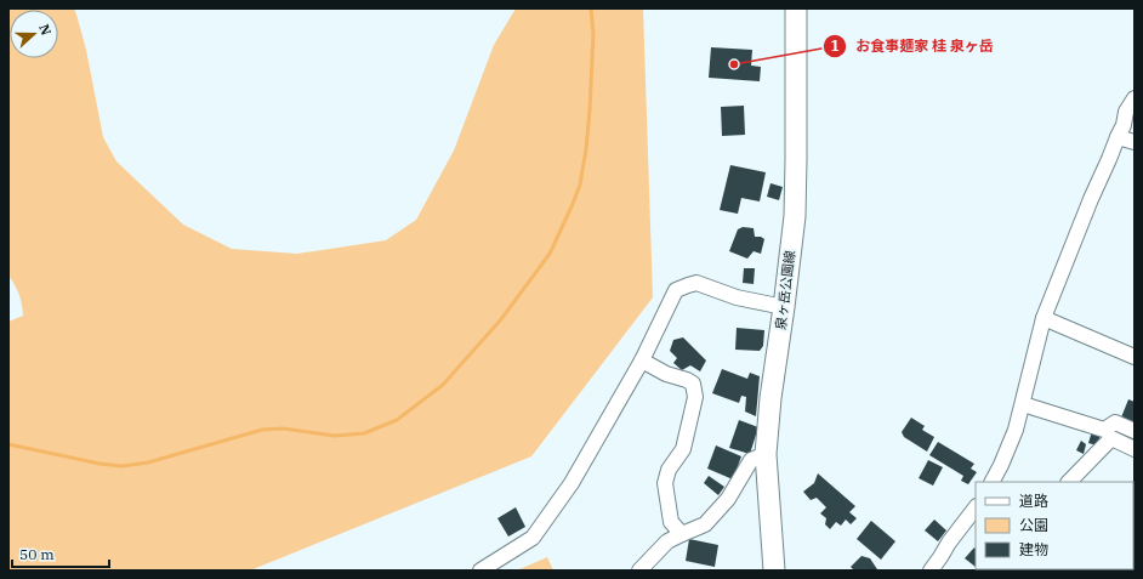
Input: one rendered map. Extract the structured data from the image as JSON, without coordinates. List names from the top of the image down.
{
  "streets": {
    "main road": ["泉ヶ岳公園線"]
  },
  "places": ["お食事麺家 桂 泉ヶ岳"],
  "legend": ["道路", "公園", "建物"],
  "scale_bar": "50 m",
  "north": "right"
}
